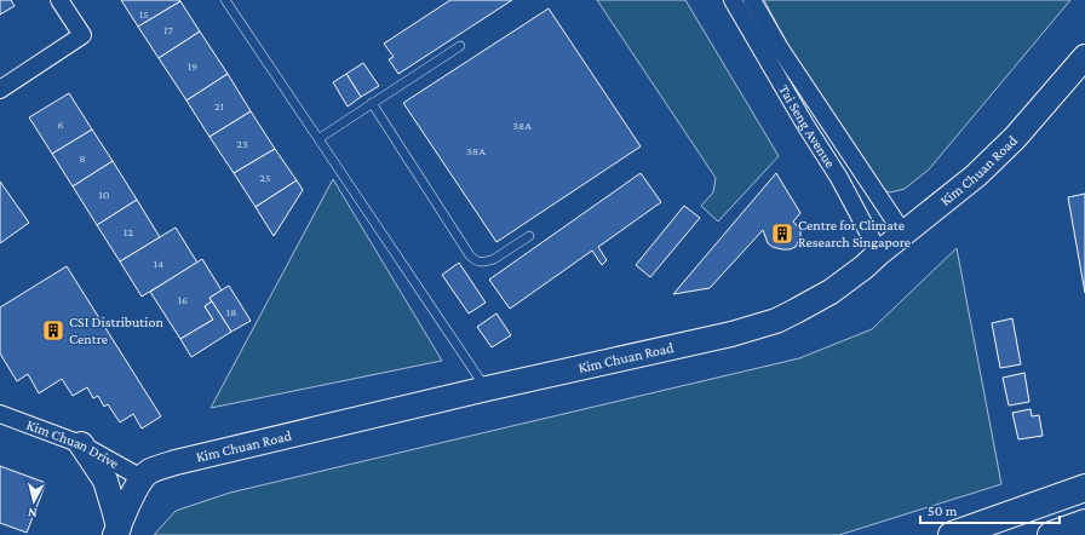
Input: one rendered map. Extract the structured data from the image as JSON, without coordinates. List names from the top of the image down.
{
  "streets": {
    "main road": ["Kim Chuan Road"],
    "street": ["Tai Seng Avenue", "Kim Chuan Drive"]
  },
  "crossings": [
    ["Tai Seng Avenue", "Kim Chuan Road"],
    ["Kim Chuan Road", "Kim Chuan Drive"]
  ],
  "places": {
    "building": ["Centre for Climate Research Singapore", "CSI Distribution Centre"]
  },
  "house_numbers": [
    "15",
    "17",
    "19",
    "21",
    "6",
    "38A",
    "23",
    "38A",
    "8",
    "25",
    "10",
    "12",
    "14",
    "16",
    "18"
  ],
  "scale_bar": "50 m",
  "north": "bottom"
}
